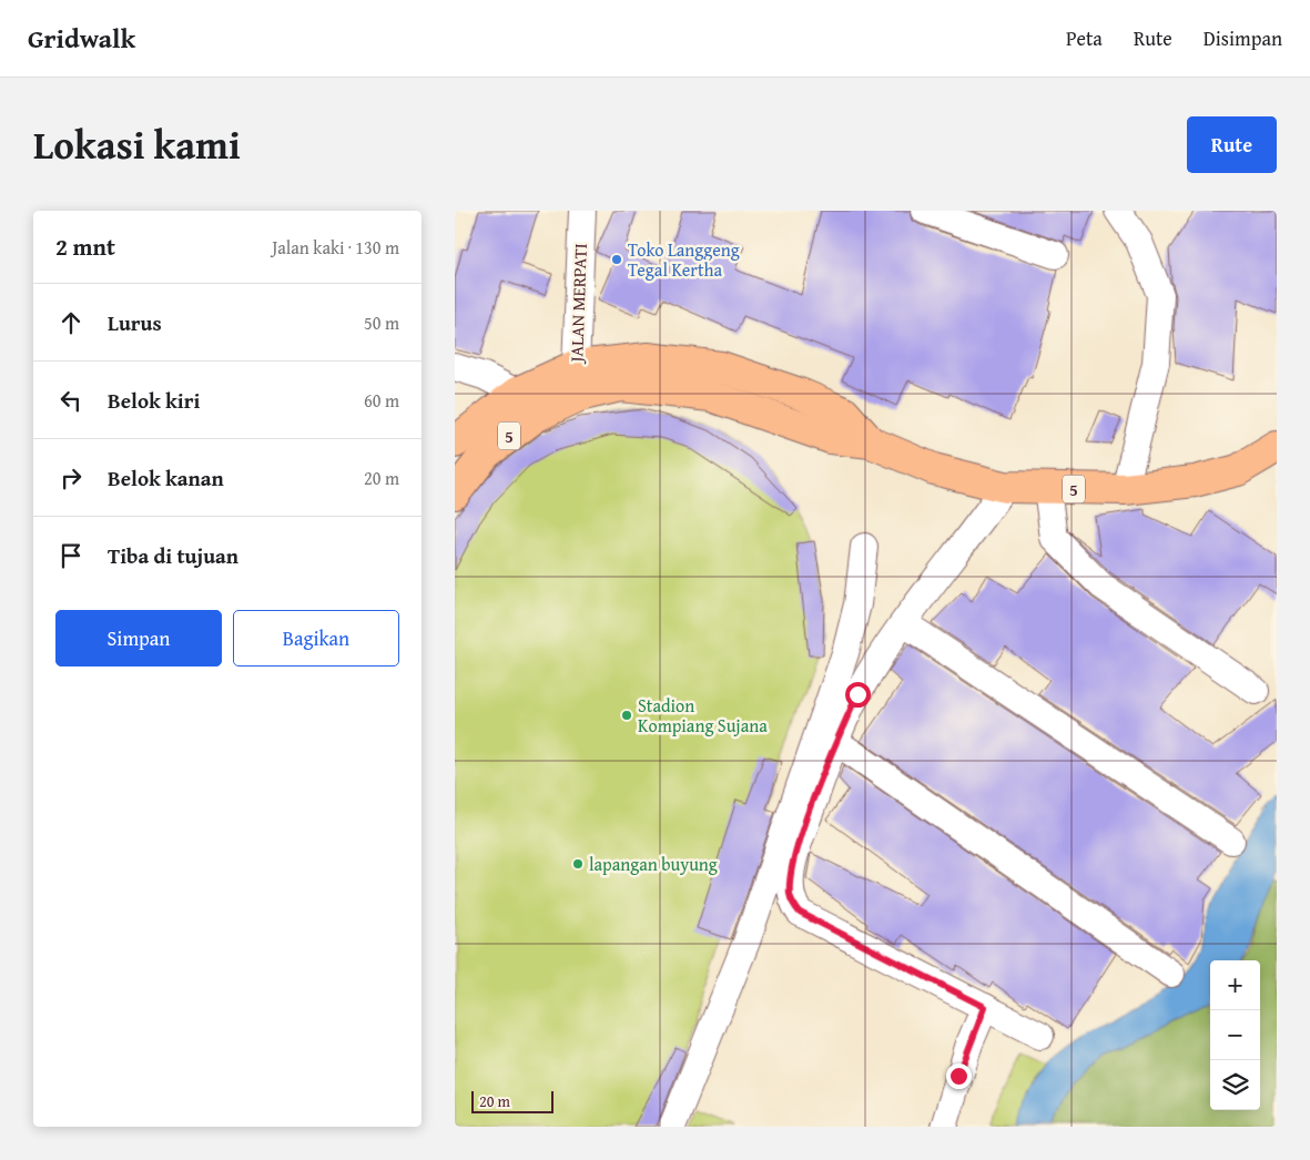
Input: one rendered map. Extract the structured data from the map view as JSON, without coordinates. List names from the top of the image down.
{
  "streets": {
    "highway": ["5"],
    "street": ["JALAN MERPATI"]
  },
  "crossings": [
    ["JALAN MERPATI", "5"]
  ],
  "places": ["Toko Langgeng Tegal Kertha", "Stadion Kompiang Sujana", "lapangan buyung"],
  "scale_bar": "20 m",
  "page": {
    "header": "Gridwalk",
    "nav": ["Peta", "Rute", "Disimpan"],
    "title": "Lokasi kami",
    "buttons": [
      "Rute",
      ["Simpan", "Bagikan"]
    ],
    "heading": ["2 mnt", "Jalan kaki · 130 m"],
    "list": [
      ["Lurus", "50 m"],
      ["Belok kiri", "60 m"],
      ["Belok kanan", "20 m"],
      "Tiba di tujuan"
    ],
    "map_buttons": ["+", "−"],
    "scale": "20 m"
  }
}
